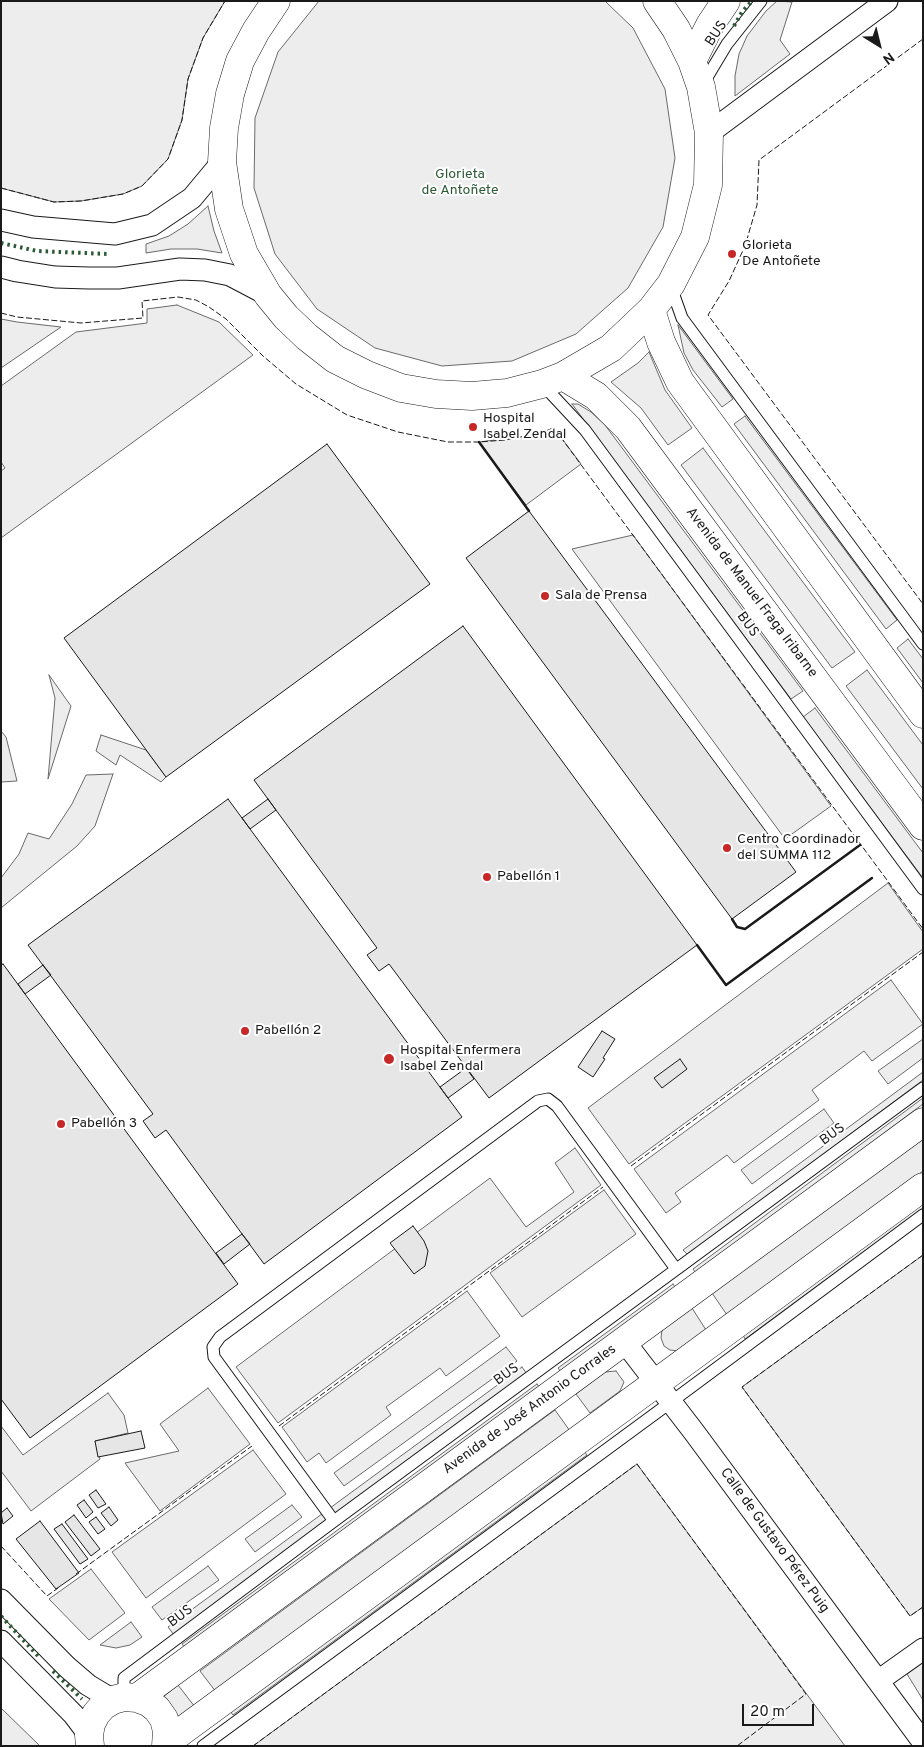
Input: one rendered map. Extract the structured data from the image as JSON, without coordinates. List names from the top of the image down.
{
  "streets": {
    "street": ["Avenida de Manuel Fraga Iribarne", "Avenida de José Antonio Corrales", "Calle de Gustavo Pérez Puig"],
    "lane": ["BUS"]
  },
  "crossings": [
    ["BUS", "Avenida de Manuel Fraga Iribarne"],
    ["BUS", "Avenida de José Antonio Corrales"],
    ["Avenida de José Antonio Corrales", "Calle de Gustavo Pérez Puig"]
  ],
  "parks": ["Glorieta de Antoñete"],
  "places": [
    "Glorieta De Antoñete",
    "Hospital Isabel Zendal",
    "Sala de Prensa",
    "Centro Coordinador del SUMMA 112",
    "Pabellón 1",
    "Pabellón 2",
    "Hospital Enfermera Isabel Zendal",
    "Pabellón 3"
  ],
  "scale_bar": "20 m",
  "north": "bottom right"
}
